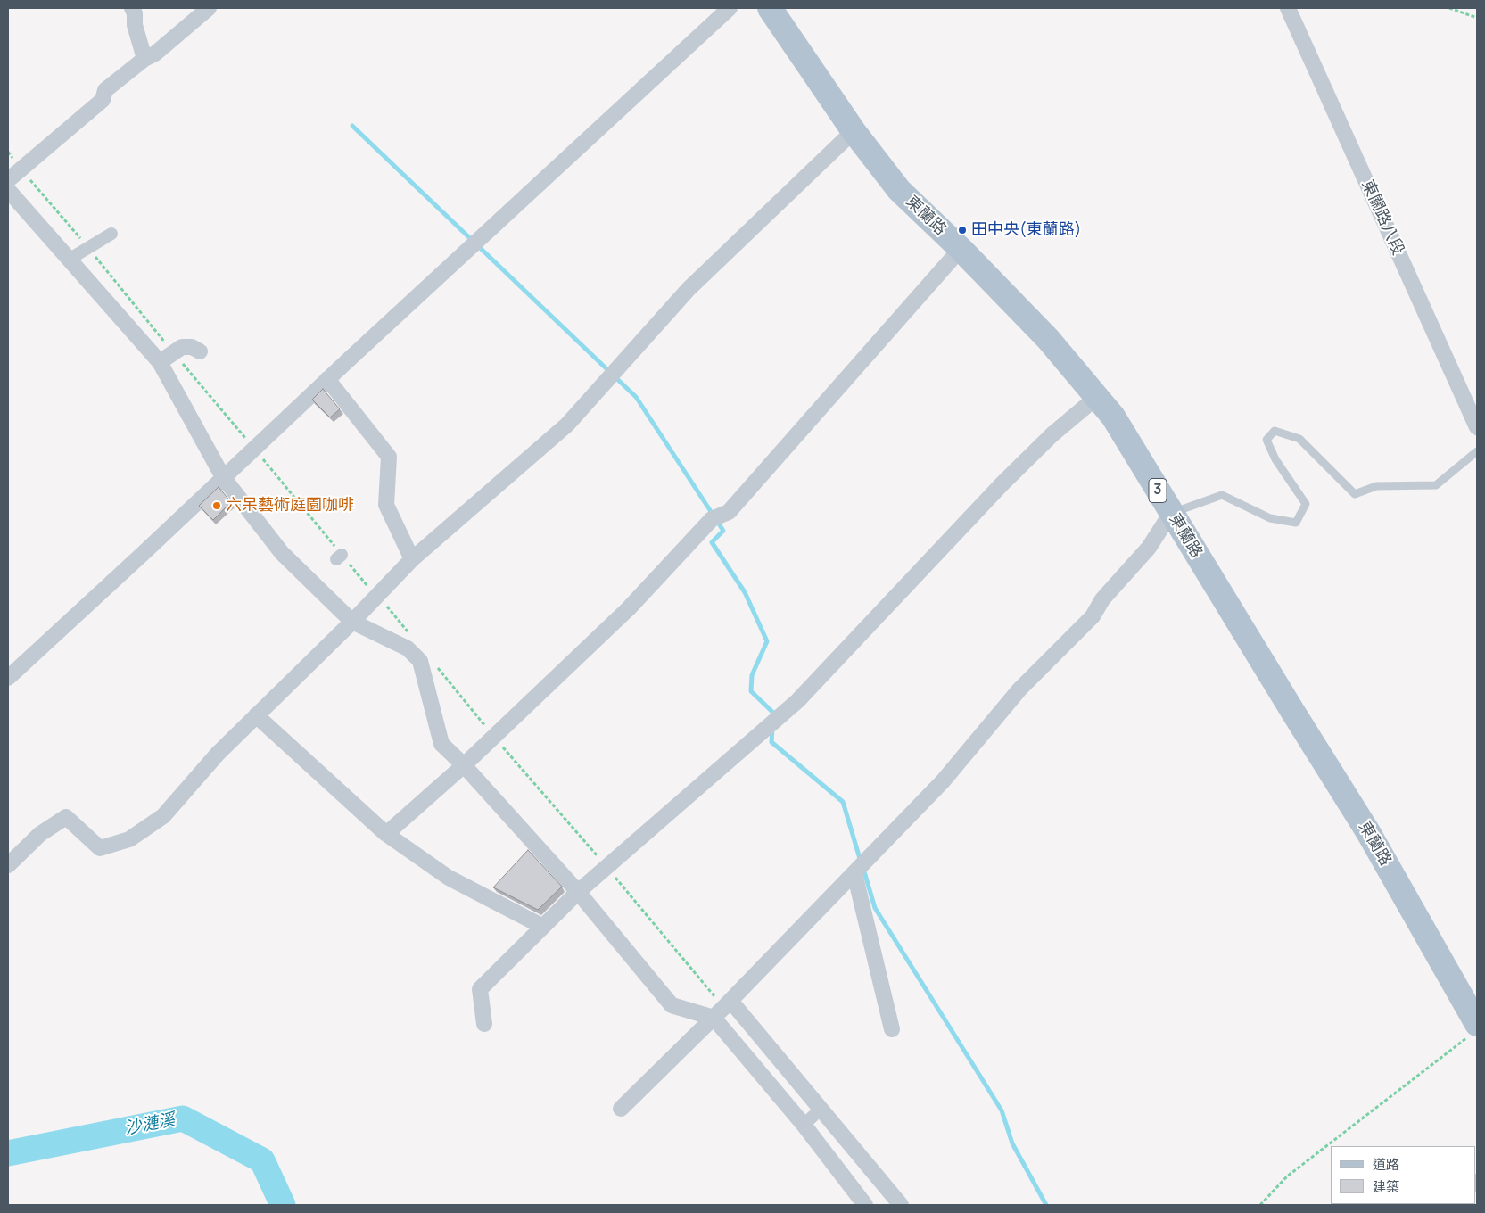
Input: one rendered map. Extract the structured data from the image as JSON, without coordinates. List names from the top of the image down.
{
  "streets": {
    "main road": ["東蘭路", "3"],
    "street": ["東關路八段"]
  },
  "water": ["沙漣溪"],
  "places": ["田中央(東蘭路)", "六呆藝術庭園咖啡"],
  "legend": ["道路", "建築"]
}
